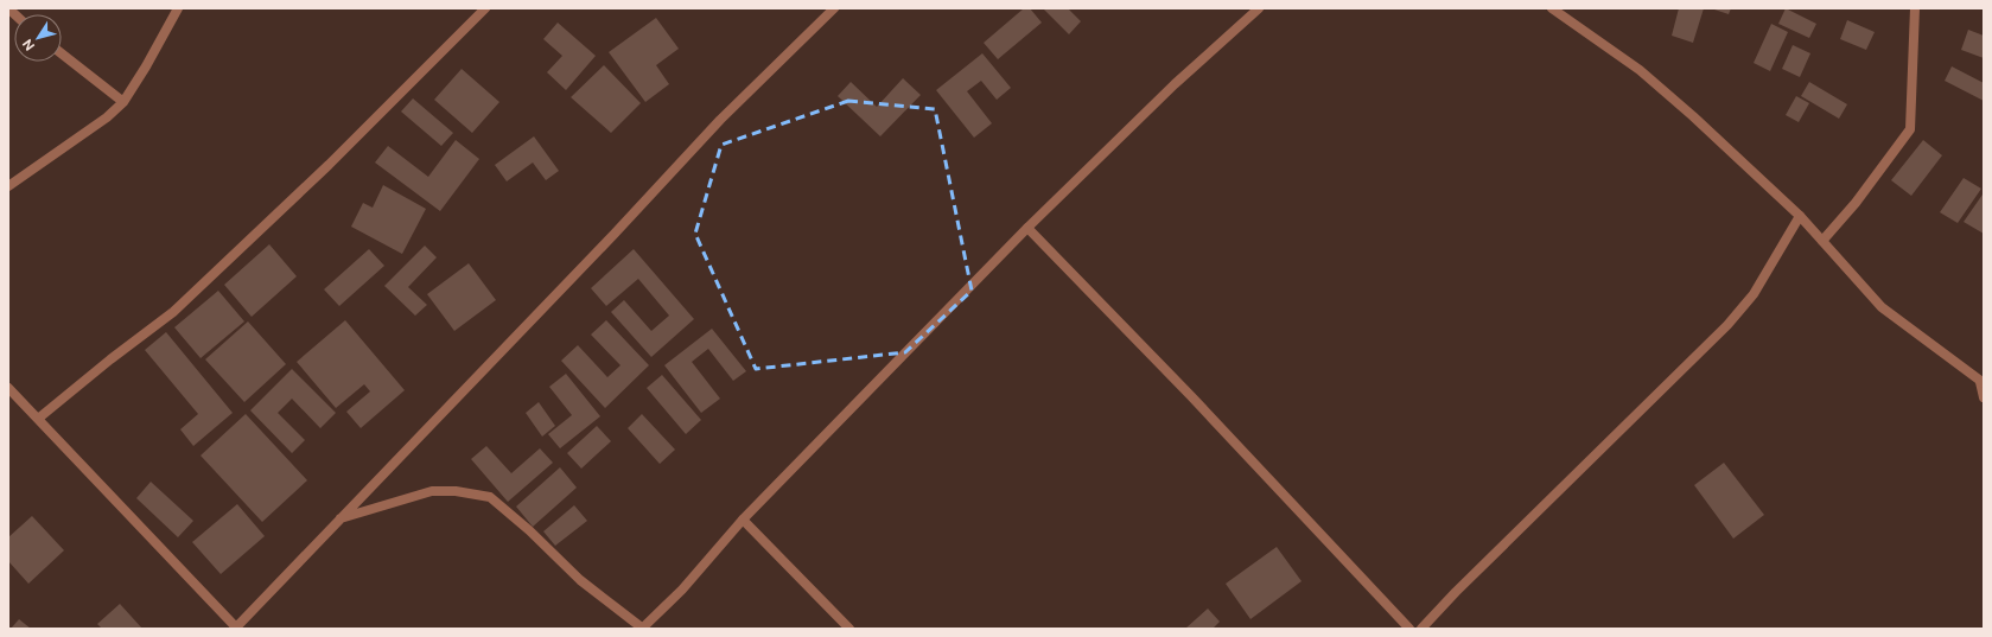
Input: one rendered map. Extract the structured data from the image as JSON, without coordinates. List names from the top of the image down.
{
  "north": "bottom left"
}
